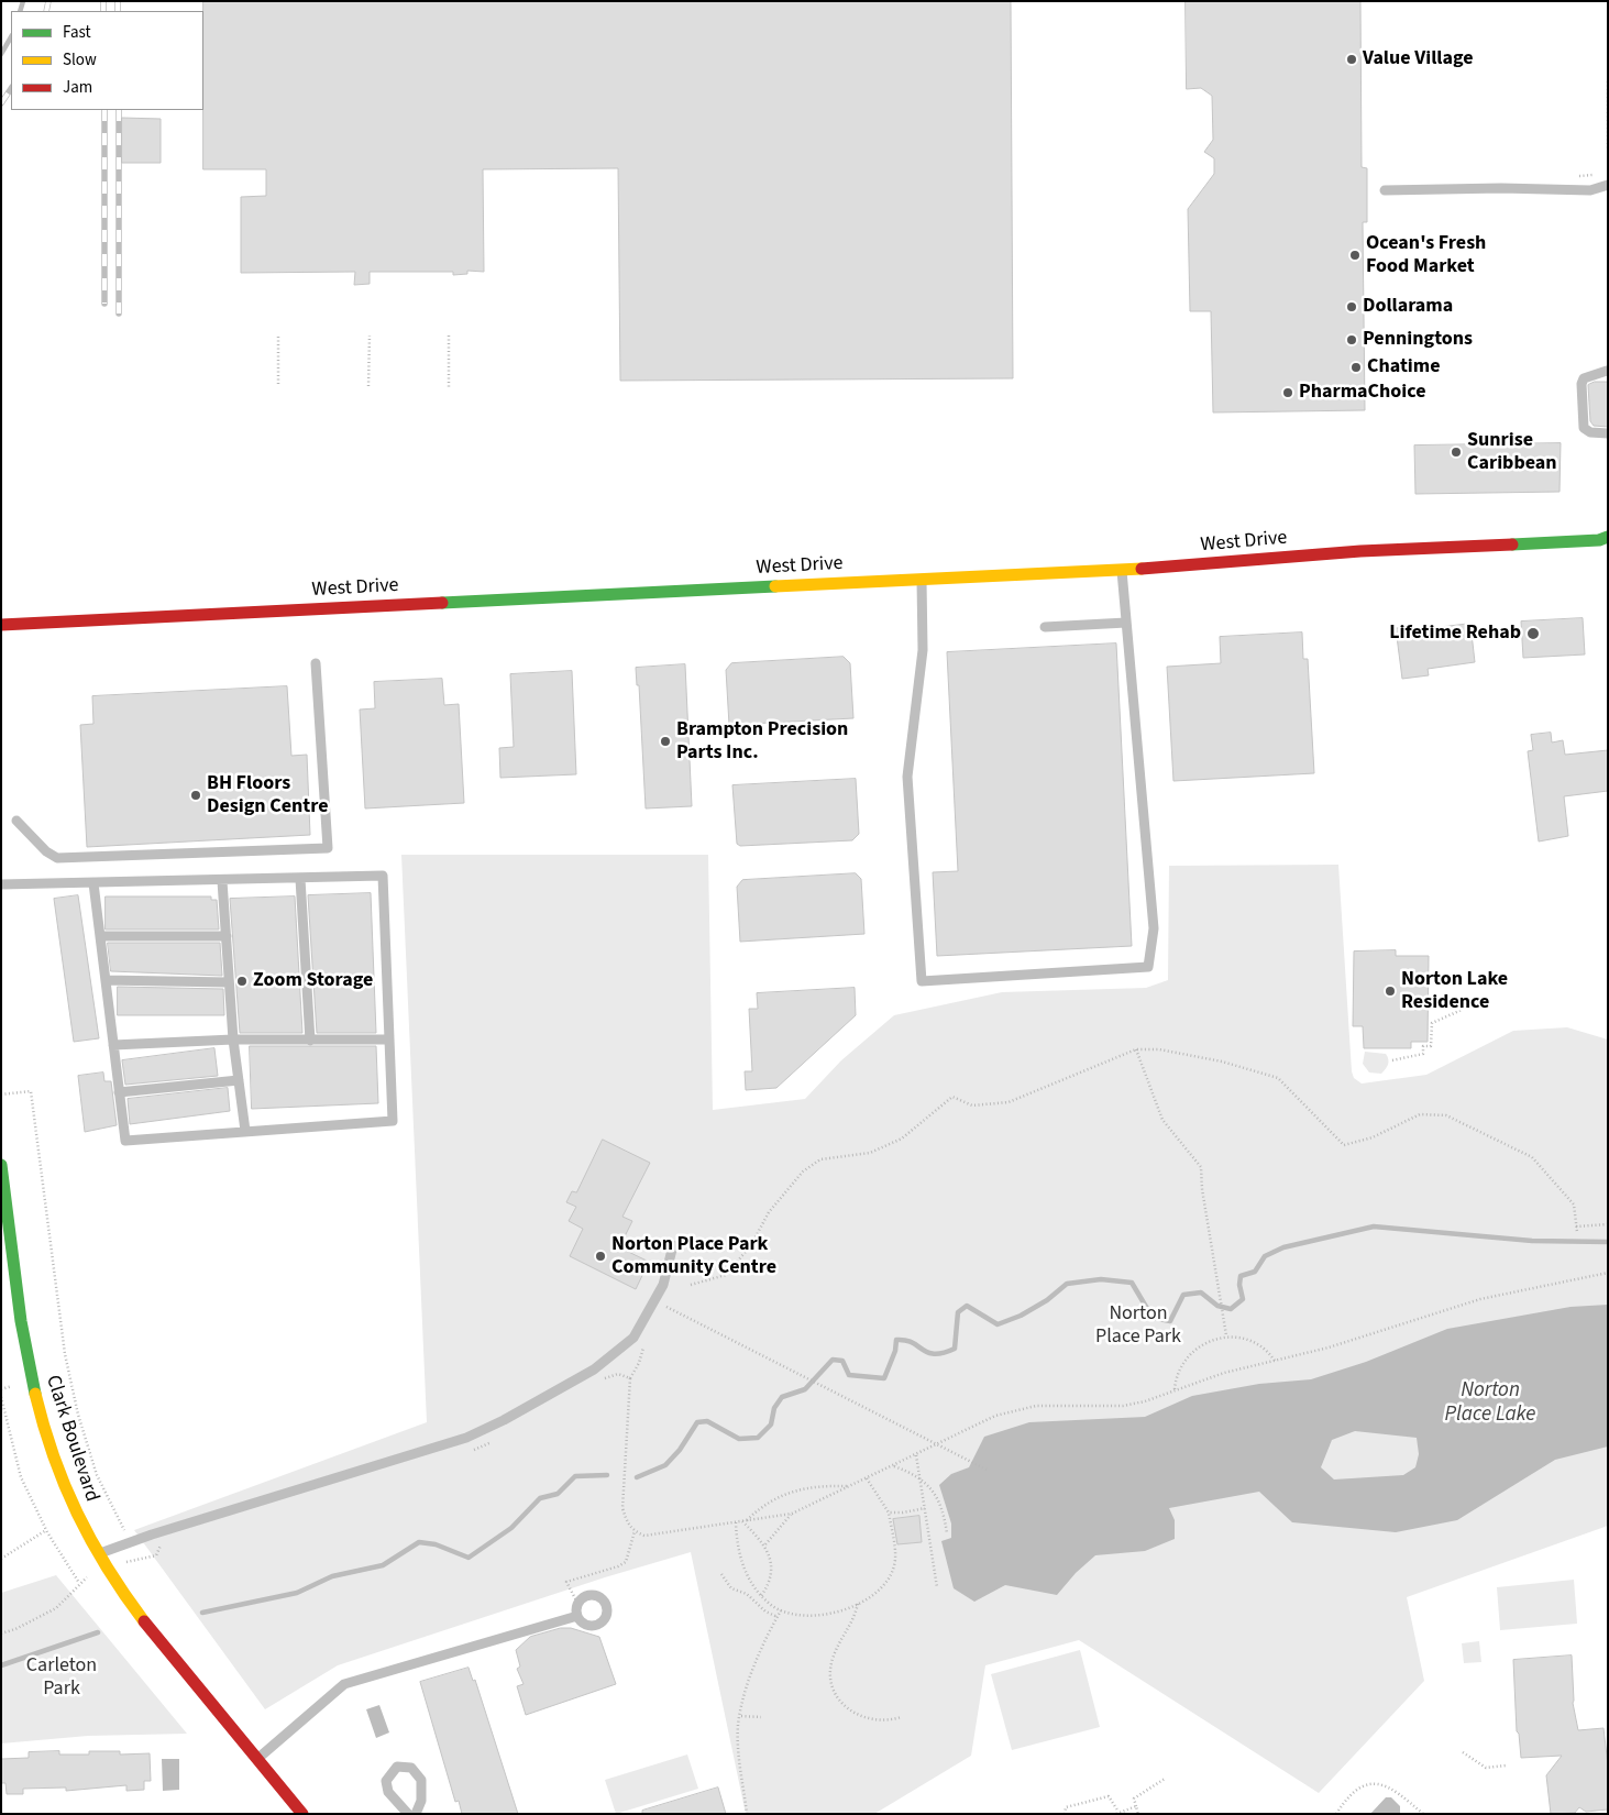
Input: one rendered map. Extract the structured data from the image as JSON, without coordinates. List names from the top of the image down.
{
  "streets": {
    "street": ["West Drive", "Clark Boulevard"]
  },
  "water": ["Norton Place Lake"],
  "parks": ["Norton Place Park", "Carleton Park"],
  "places": [
    "Value Village",
    "Ocean's Fresh Food Market",
    "Dollarama",
    "Penningtons",
    "Chatime",
    "PharmaChoice",
    "Sunrise Caribbean",
    "Lifetime Rehab",
    "Brampton Precision Parts Inc.",
    "BH Floors Design Centre",
    "Zoom Storage",
    "Norton Lake Residence",
    "Norton Place Park Community Centre"
  ],
  "legend": ["Fast", "Slow", "Jam"]
}
